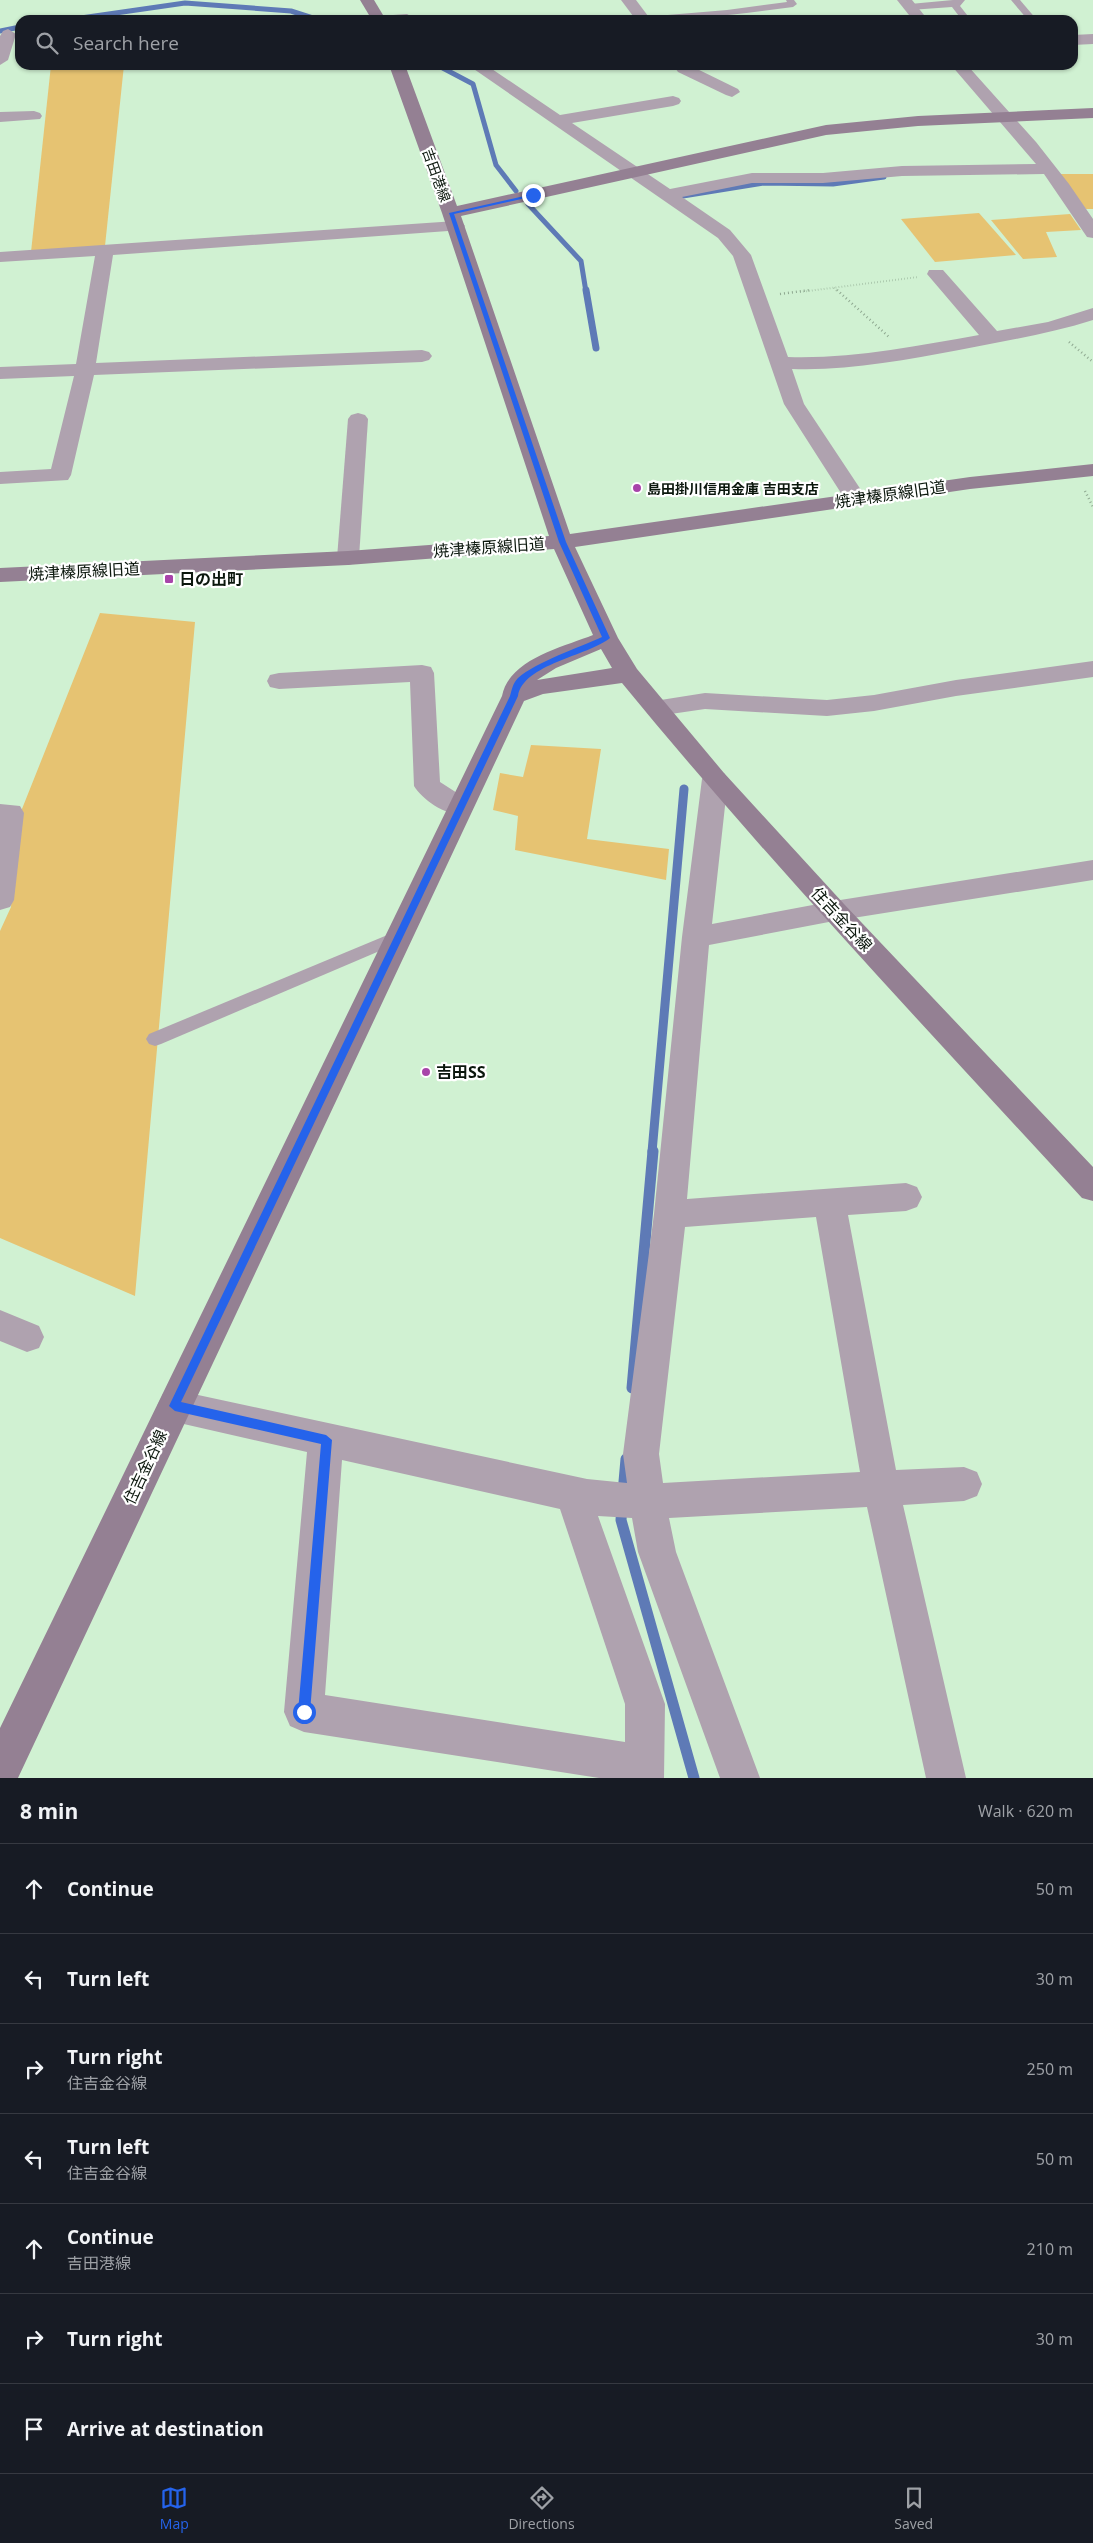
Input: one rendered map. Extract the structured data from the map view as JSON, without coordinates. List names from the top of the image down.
{
  "streets": {
    "main road": ["吉田港線", "焼津榛原線旧道", "住吉金谷線"]
  },
  "crossings": [
    ["吉田港線", "焼津榛原線旧道"],
    ["吉田港線", "住吉金谷線"],
    ["焼津榛原線旧道", "住吉金谷線"]
  ],
  "places": {
    "other": ["島田掛川信用金庫 吉田支店", "吉田SS"],
    "transit": ["日の出町"]
  },
  "page": {
    "search": "Search here",
    "heading": ["8 min", "Walk · 620 m"],
    "list": [
      ["Continue", "50 m"],
      ["Turn left", "30 m"],
      ["Turn right", "住吉金谷線", "250 m"],
      ["Turn left", "住吉金谷線", "50 m"],
      ["Continue", "吉田港線", "210 m"],
      ["Turn right", "30 m"],
      "Arrive at destination"
    ],
    "nav": ["Map", "Directions", "Saved"]
  }
}
